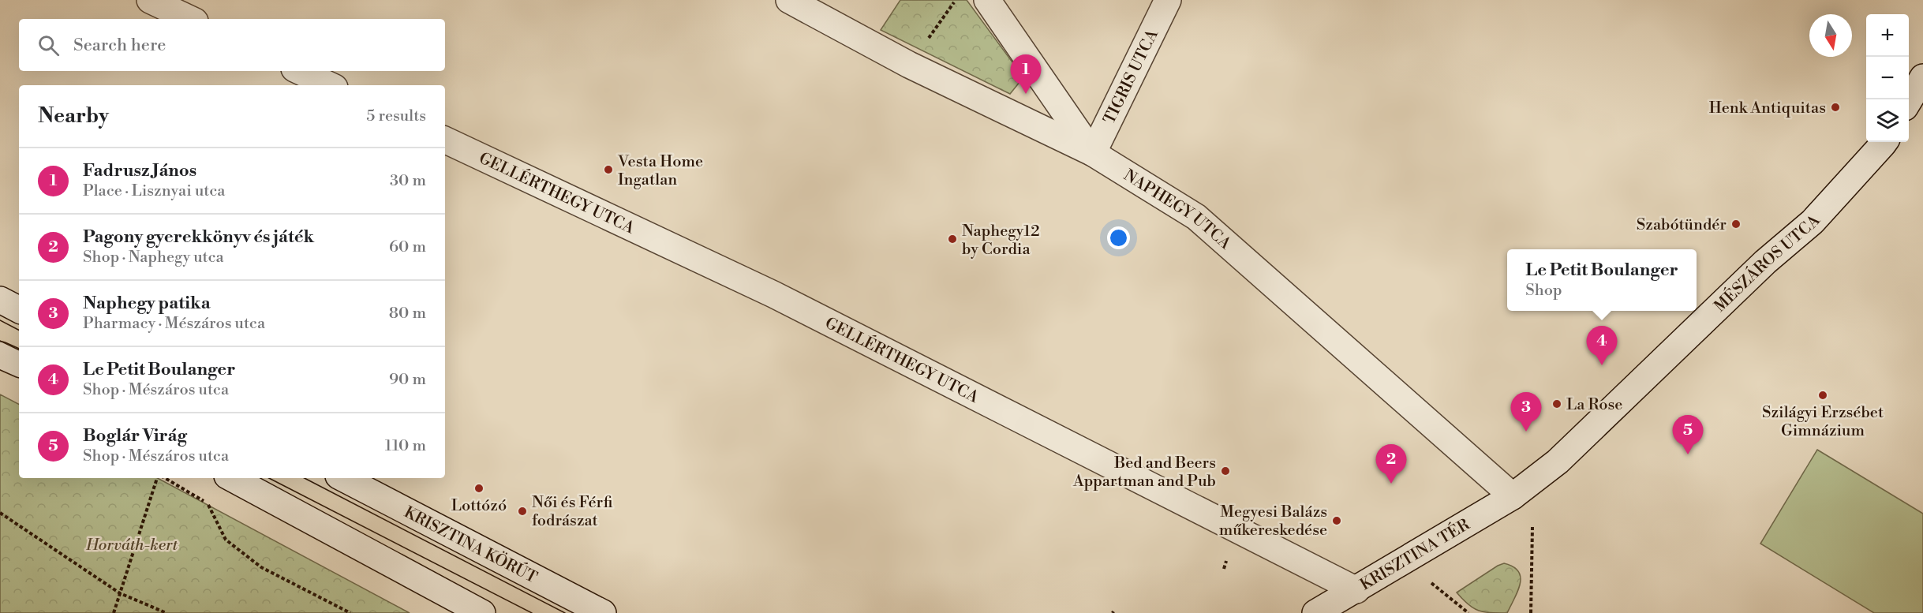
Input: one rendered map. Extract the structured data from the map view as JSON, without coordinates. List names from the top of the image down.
{
  "streets": {
    "street": [
      "TIGRIS UTCA",
      "GELLÉRTHEGY UTCA",
      "NAPHEGY UTCA",
      "MÉSZÁROS UTCA",
      "KRISZTINA KÖRÚT",
      "KRISZTINA TÉR"
    ]
  },
  "crossings": [
    ["TIGRIS UTCA", "NAPHEGY UTCA"],
    ["GELLÉRTHEGY UTCA", "KRISZTINA TÉR"],
    ["NAPHEGY UTCA", "MÉSZÁROS UTCA"],
    ["NAPHEGY UTCA", "KRISZTINA TÉR"],
    ["MÉSZÁROS UTCA", "KRISZTINA TÉR"]
  ],
  "parks": ["Horváth-kert"],
  "places": [
    "Henk Antiquitas",
    "Vesta Home Ingatlan",
    "Szabótündér",
    "Naphegy12 by Cordia",
    "Szilágyi Erzsébet Gimnázium",
    "La Rose",
    "Bed and Beers Appartman and Pub",
    "Lottózó",
    "Női és Férfi fodrászat",
    "Megyesi Balázs műkereskedése"
  ],
  "north": "bottom",
  "page": {
    "map_buttons": ["+", "−"],
    "search": "Search here",
    "pins": [
      "1",
      "4",
      "3",
      "5",
      "2"
    ],
    "heading": ["Nearby", "5 results"],
    "list": [
      {
        "mark": "1",
        "name": "Fadrusz János",
        "note": "Place · Lisznyai utca",
        "value": "30 m"
      },
      {
        "mark": "2",
        "name": "Pagony gyerekkönyv és játék",
        "note": "Shop · Naphegy utca",
        "value": "60 m"
      },
      {
        "mark": "3",
        "name": "Naphegy patika",
        "note": "Pharmacy · Mészáros utca",
        "value": "80 m"
      },
      {
        "mark": "4",
        "name": "Le Petit Boulanger",
        "note": "Shop · Mészáros utca",
        "value": "90 m"
      },
      {
        "mark": "5",
        "name": "Boglár Virág",
        "note": "Shop · Mészáros utca",
        "value": "110 m"
      }
    ],
    "popup": ["Le Petit Boulanger", "Shop"]
  }
}
